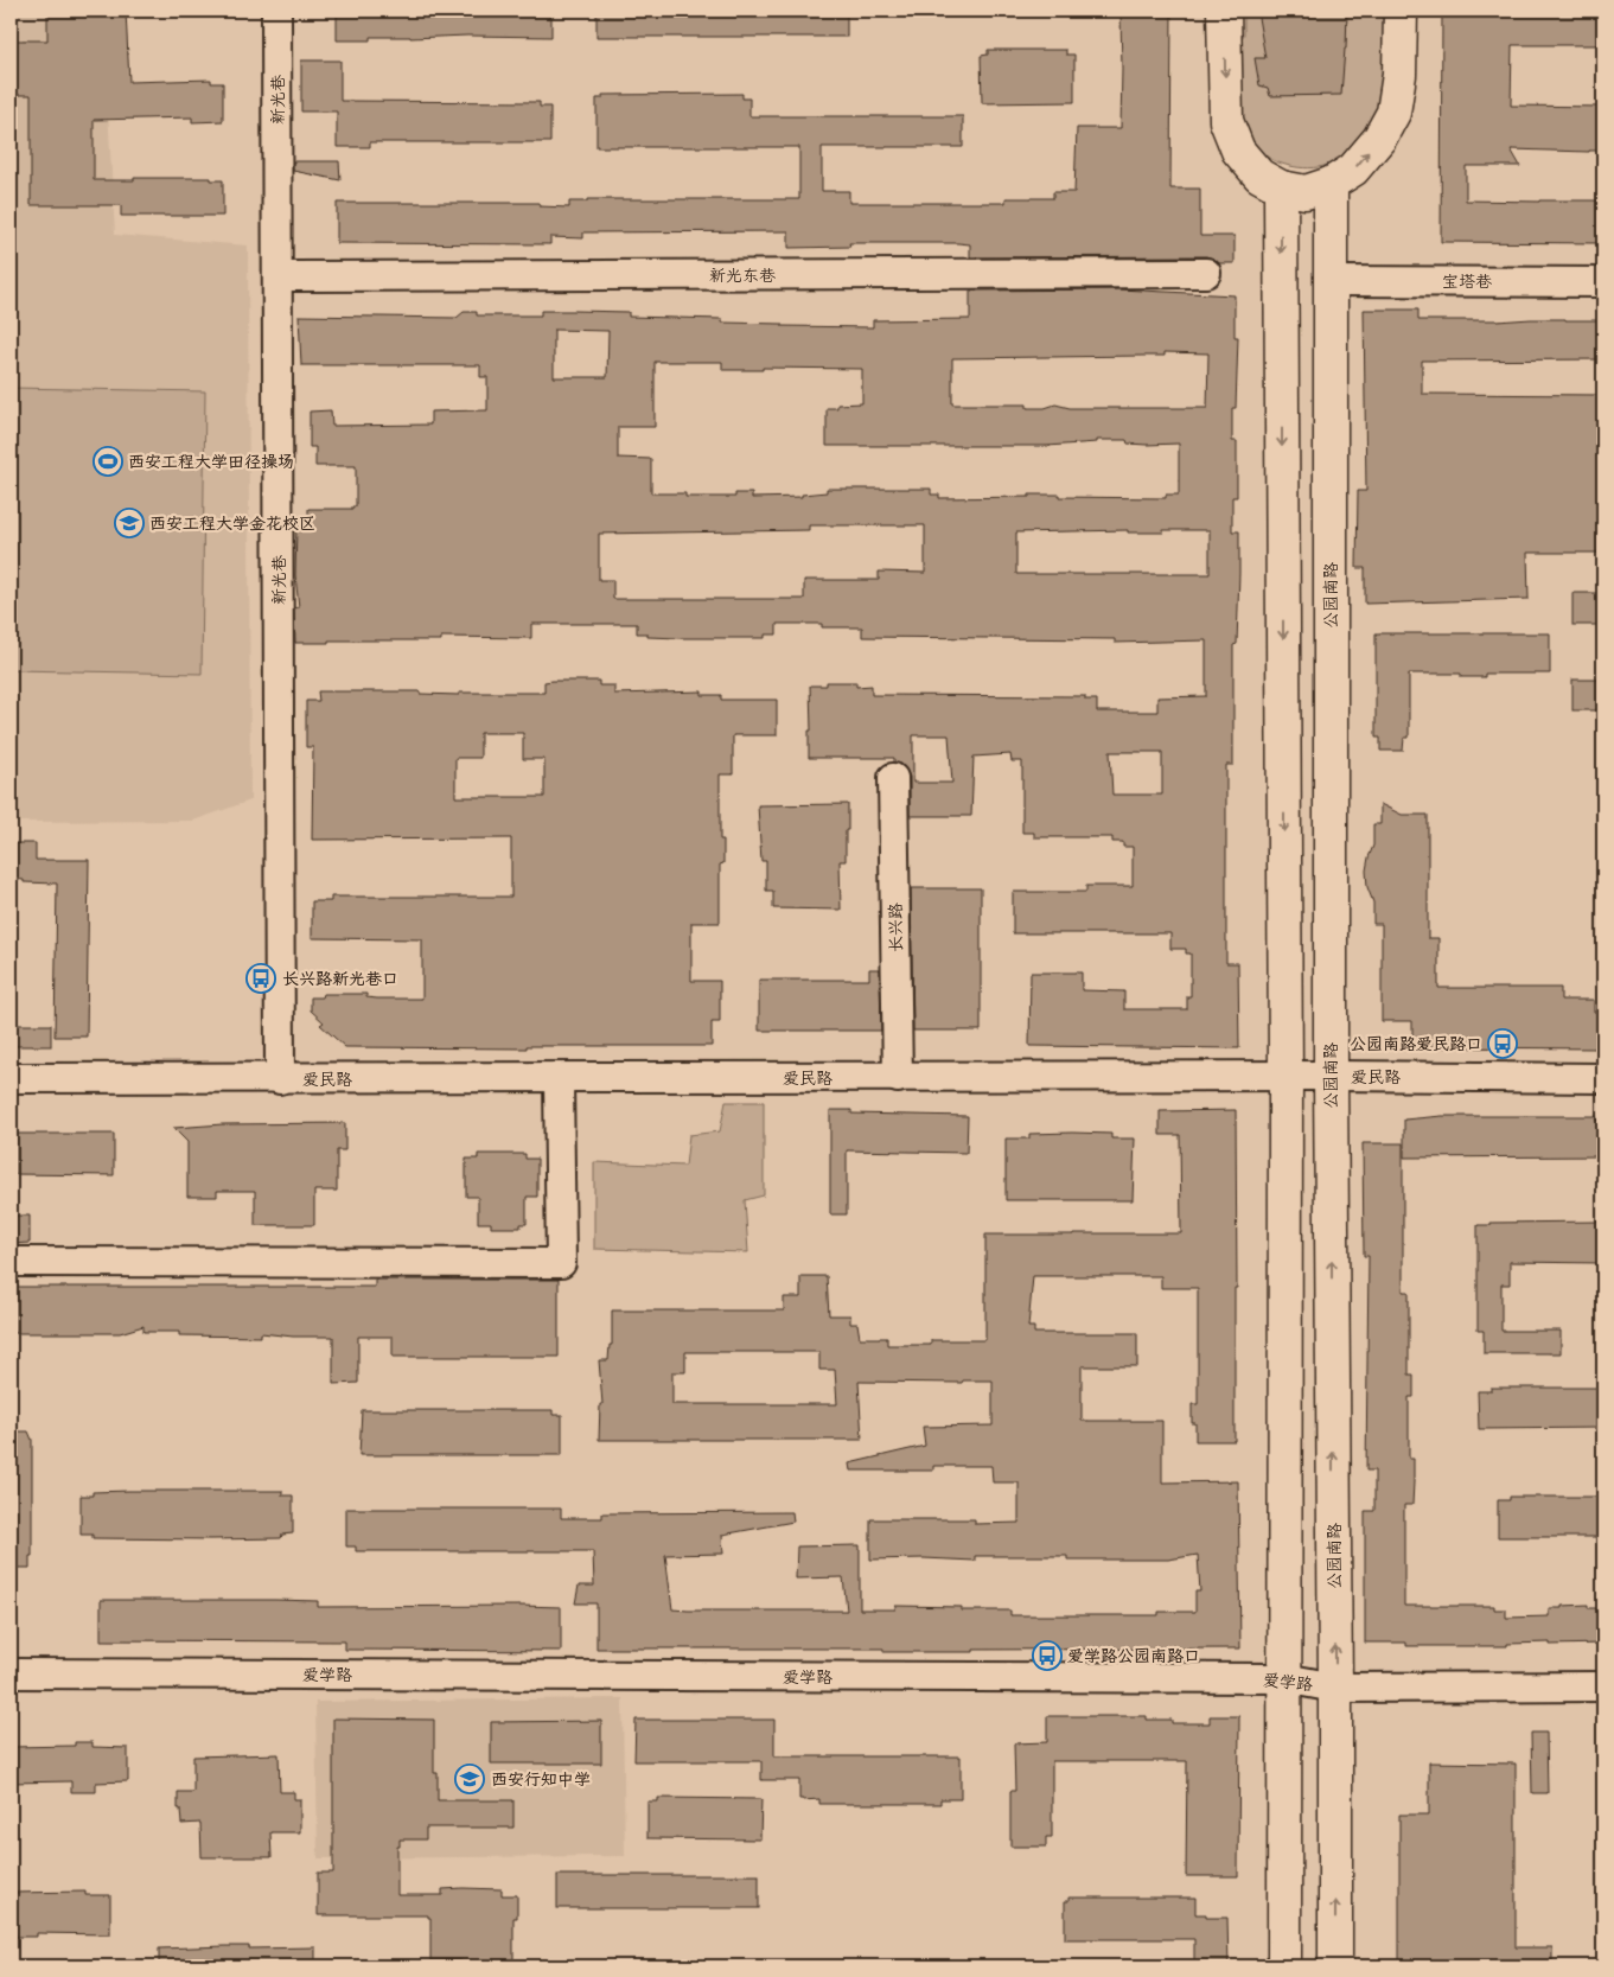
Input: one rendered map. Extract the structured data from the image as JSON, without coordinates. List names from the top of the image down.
{
  "streets": {
    "main road": ["公园南路"],
    "street": [
      "新光巷",
      "新光东巷",
      "宝塔巷",
      "长兴路",
      "爱民路",
      "爱学路"
    ]
  },
  "crossings": [
    ["新光巷", "新光东巷"],
    ["新光巷", "爱民路"],
    ["宝塔巷", "公园南路"],
    ["公园南路", "爱民路"],
    ["公园南路", "爱学路"],
    ["长兴路", "爱民路"]
  ],
  "places": {
    "sports": ["西安工程大学田径操场"],
    "school or university": ["西安工程大学金花校区", "西安行知中学"],
    "bus stop": ["长兴路新光巷口", "公园南路爱民路口", "爱学路公园南路口"]
  }
}
